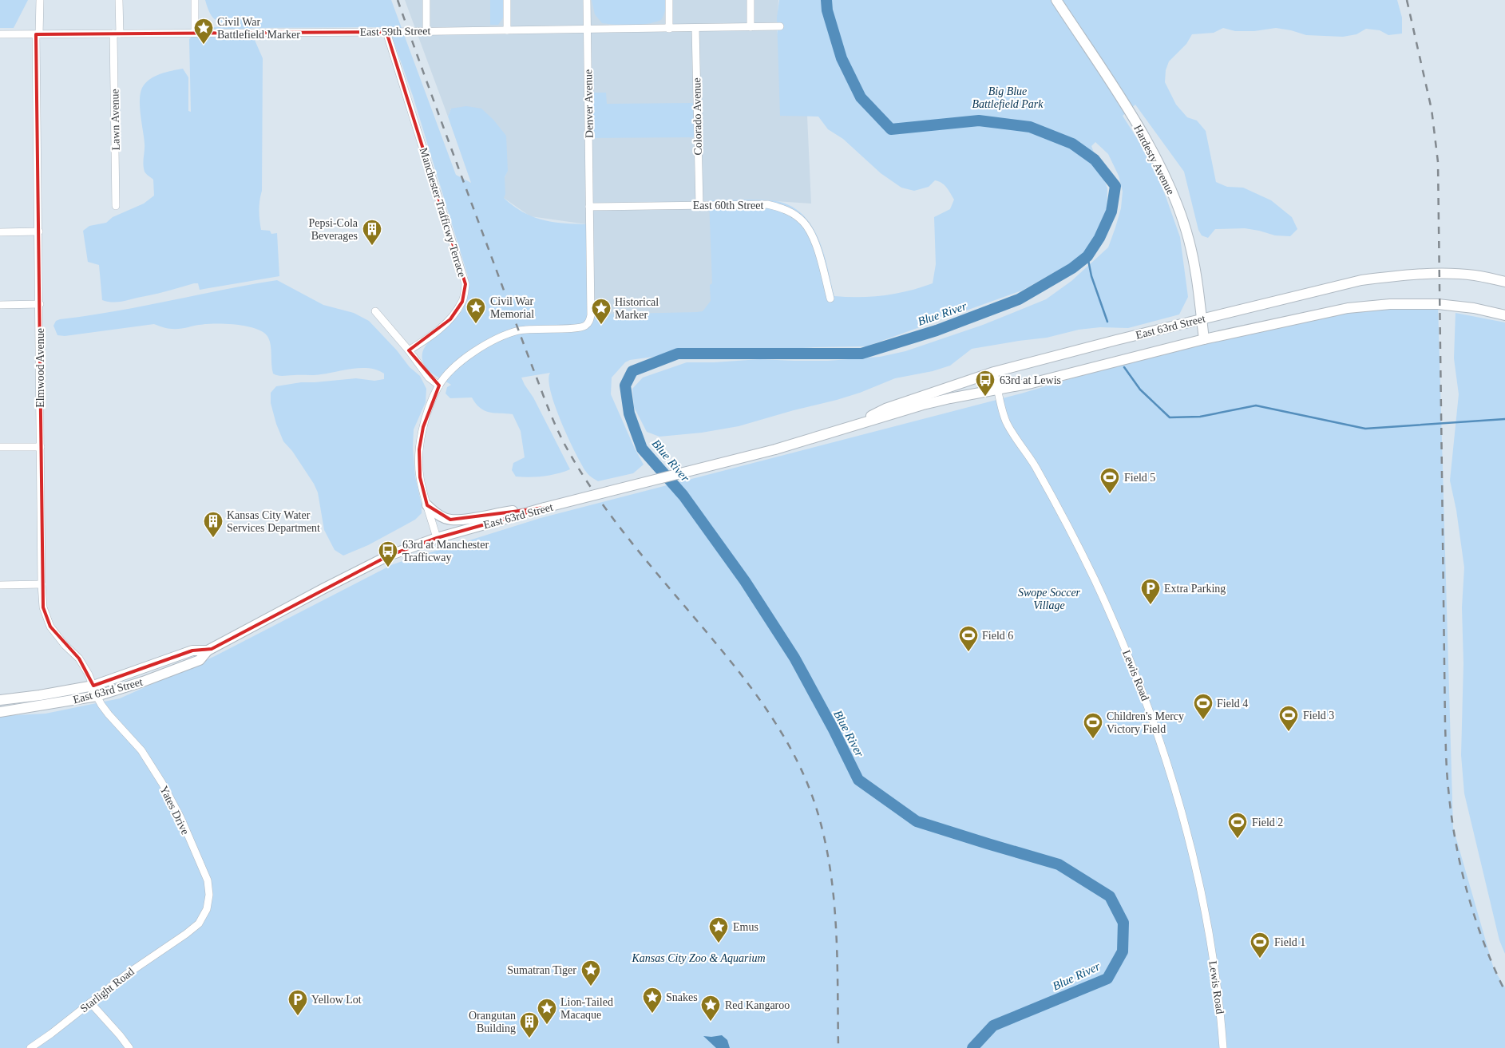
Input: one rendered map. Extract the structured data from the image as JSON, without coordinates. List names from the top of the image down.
{
  "streets": {
    "main road": ["Hardesty Avenue", "East 63rd Street"],
    "street": [
      "East 59th Street",
      "Denver Avenue",
      "Colorado Avenue",
      "Lawn Avenue",
      "East 60th Street",
      "Manchester Trafficwy Terrace",
      "Elmwood Avenue",
      "Lewis Road",
      "Yates Drive",
      "Starlight Road"
    ]
  },
  "crossings": [
    ["East 59th Street", "Denver Avenue"],
    ["East 59th Street", "Colorado Avenue"],
    ["East 59th Street", "Lawn Avenue"],
    ["East 59th Street", "Manchester Trafficwy Terrace"],
    ["East 59th Street", "Elmwood Avenue"],
    ["Denver Avenue", "East 60th Street"],
    ["Colorado Avenue", "East 60th Street"],
    ["Hardesty Avenue", "East 63rd Street"],
    ["East 63rd Street", "Elmwood Avenue"],
    ["East 63rd Street", "Lewis Road"],
    ["East 63rd Street", "Yates Drive"],
    ["Elmwood Avenue", "Yates Drive"],
    ["Yates Drive", "Starlight Road"]
  ],
  "water": ["Blue River"],
  "parks": ["Big Blue Battlefield Park", "Swope Soccer Village", "Kansas City Zoo & Aquarium"],
  "places": {
    "place": [
      "Civil War Battlefield Marker",
      "Civil War Memorial",
      "Historical Marker",
      "Emus",
      "Sumatran Tiger",
      "Snakes",
      "Red Kangaroo",
      "Lion-Tailed Macaque"
    ],
    "building": ["Pepsi-Cola Beverages", "Kansas City Water Services Department", "Orangutan Building"],
    "bus stop": ["63rd at Lewis", "63rd at Manchester Trafficway"],
    "sports": [
      "Field 5",
      "Field 6",
      "Field 4",
      "Field 3",
      "Children's Mercy Victory Field",
      "Field 2",
      "Field 1"
    ],
    "parking": ["Extra Parking", "Yellow Lot"]
  }
}
